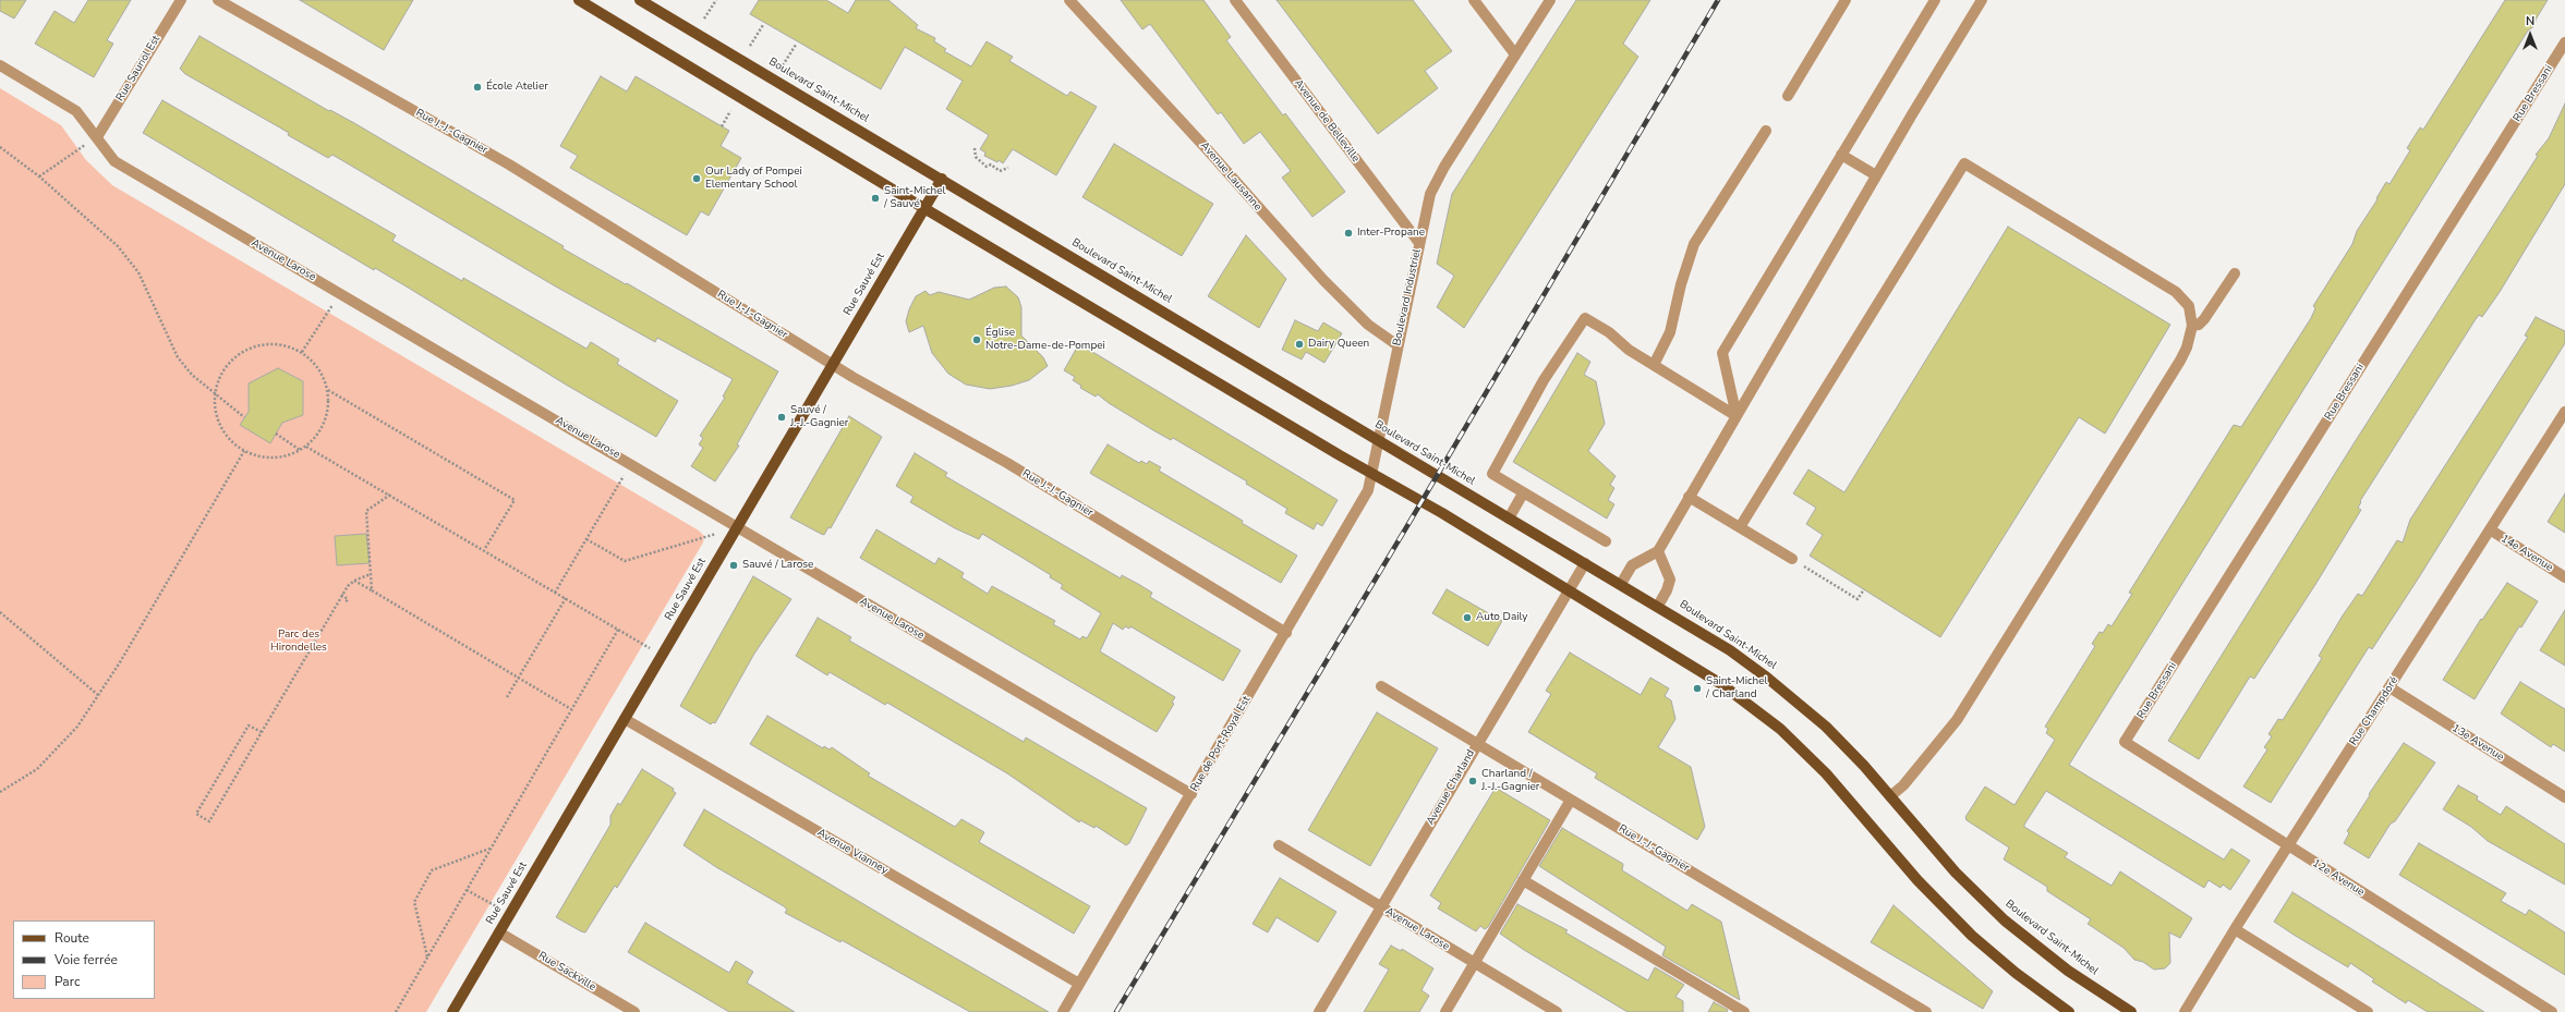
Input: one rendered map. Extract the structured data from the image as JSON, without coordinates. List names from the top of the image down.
{
  "streets": {
    "main road": ["Boulevard Saint-Michel", "Rue Sauvé Est"],
    "street": [
      "Rue Sauriol Est",
      "Rue Bressani",
      "Avenue de Belleville",
      "Rue J.-J.-Gagnier",
      "Avenue Lausanne",
      "Avenue Larose",
      "Boulevard Industriel",
      "14e Avenue",
      "Rue Champdoré",
      "13e Avenue",
      "Rue de Port-Royal Est",
      "Avenue Charland",
      "Avenue Vianney",
      "12e Avenue",
      "Rue Sackville"
    ]
  },
  "crossings": [
    ["Rue Sauriol Est", "Avenue Larose"],
    ["Boulevard Saint-Michel", "Rue Sauvé Est"],
    ["Boulevard Saint-Michel", "Boulevard Industriel"],
    ["Boulevard Saint-Michel", "Avenue Charland"],
    ["Rue Bressani", "12e Avenue"],
    ["Avenue de Belleville", "Boulevard Industriel"],
    ["Rue J.-J.-Gagnier", "Rue Sauvé Est"],
    ["Rue J.-J.-Gagnier", "Rue de Port-Royal Est"],
    ["Rue J.-J.-Gagnier", "Avenue Charland"],
    ["Avenue Lausanne", "Boulevard Industriel"],
    ["Avenue Larose", "Rue Sauvé Est"],
    ["Avenue Larose", "Rue de Port-Royal Est"],
    ["Avenue Larose", "Avenue Charland"],
    ["Rue Sauvé Est", "Avenue Vianney"],
    ["Rue Sauvé Est", "Rue Sackville"],
    ["Boulevard Industriel", "Rue de Port-Royal Est"],
    ["14e Avenue", "Rue Champdoré"],
    ["Rue Champdoré", "13e Avenue"],
    ["Rue Champdoré", "12e Avenue"],
    ["Rue de Port-Royal Est", "Avenue Vianney"]
  ],
  "parks": ["Parc des Hirondelles"],
  "places": [
    "École Atelier",
    "Our Lady of Pompei Elementary School",
    "Saint-Michel / Sauvé",
    "Inter-Propane",
    "Église Notre-Dame-de-Pompei",
    "Dairy Queen",
    "Sauvé / J.-J.-Gagnier",
    "Sauvé / Larose",
    "Auto Daily",
    "Saint-Michel / Charland",
    "Charland / J.-J.-Gagnier"
  ],
  "legend": ["Route", "Voie ferrée", "Parc"],
  "north": "top"
}
